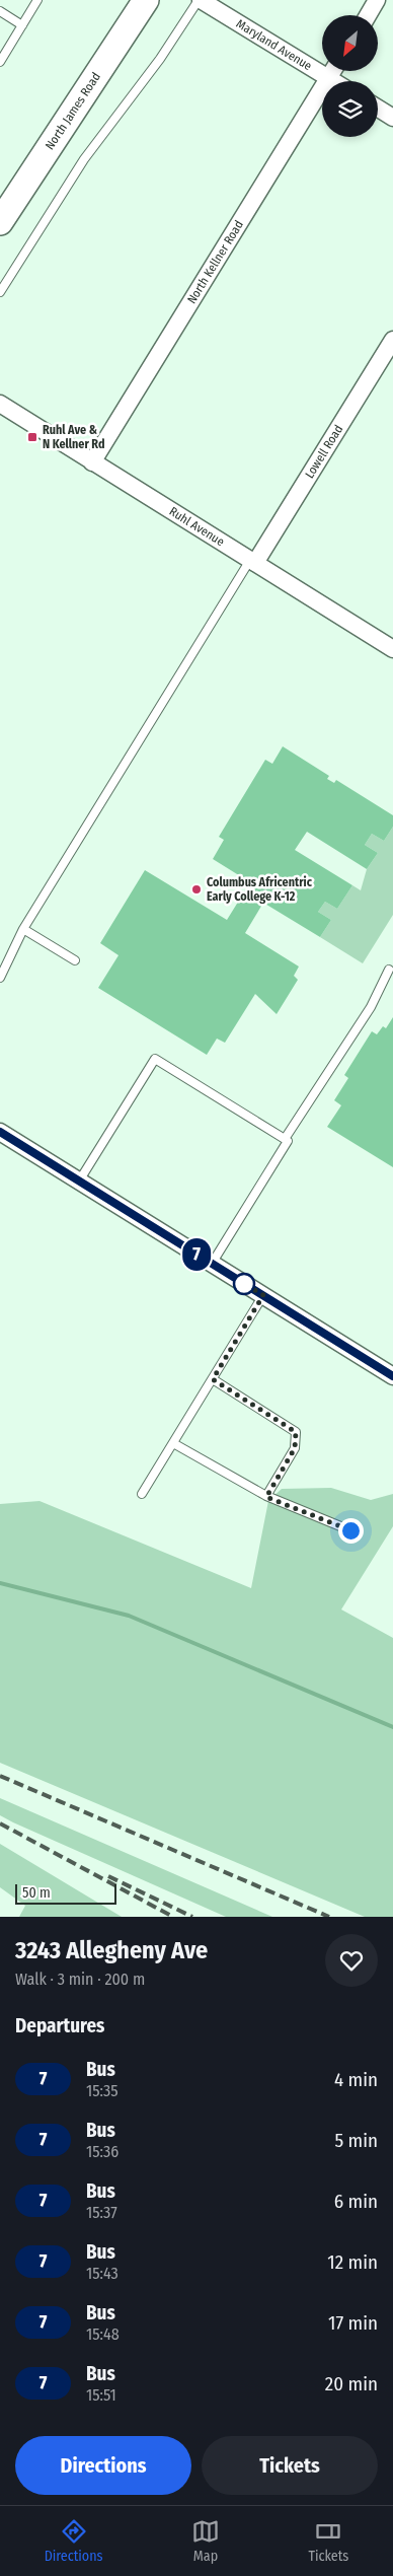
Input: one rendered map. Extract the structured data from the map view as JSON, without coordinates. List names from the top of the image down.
{
  "streets": {
    "main road": ["North James Road"],
    "street": [
      "Maryland Avenue",
      "North Kellner Road",
      "Lowell Road",
      "Ruhl Avenue"
    ]
  },
  "crossings": [
    ["Maryland Avenue", "North Kellner Road"],
    ["North Kellner Road", "Ruhl Avenue"],
    ["Lowell Road", "Ruhl Avenue"]
  ],
  "places": {
    "transit": ["Ruhl Ave & N Kellner Rd"],
    "other": ["Columbus Africentric Early College K-12"]
  },
  "lines": ["bus line 7"],
  "scale_bar": "50 m",
  "north": "bottom left",
  "page": {
    "on_map": "7",
    "scale": "50 m",
    "heading": [
      ["3243 Allegheny Ave", "Walk · 3 min · 200 m"],
      "Departures"
    ],
    "list": [
      {
        "mark": "7",
        "name": "Bus",
        "note": "15:35",
        "value": "4 min"
      },
      {
        "mark": "7",
        "name": "Bus",
        "note": "15:36",
        "value": "5 min"
      },
      {
        "mark": "7",
        "name": "Bus",
        "note": "15:37",
        "value": "6 min"
      },
      {
        "mark": "7",
        "name": "Bus",
        "note": "15:43",
        "value": "12 min"
      },
      {
        "mark": "7",
        "name": "Bus",
        "note": "15:48",
        "value": "17 min"
      },
      {
        "mark": "7",
        "name": "Bus",
        "note": "15:51",
        "value": "20 min"
      }
    ],
    "buttons": ["Directions", "Tickets"],
    "tabs": ["Directions", "Map", "Tickets"]
  }
}
